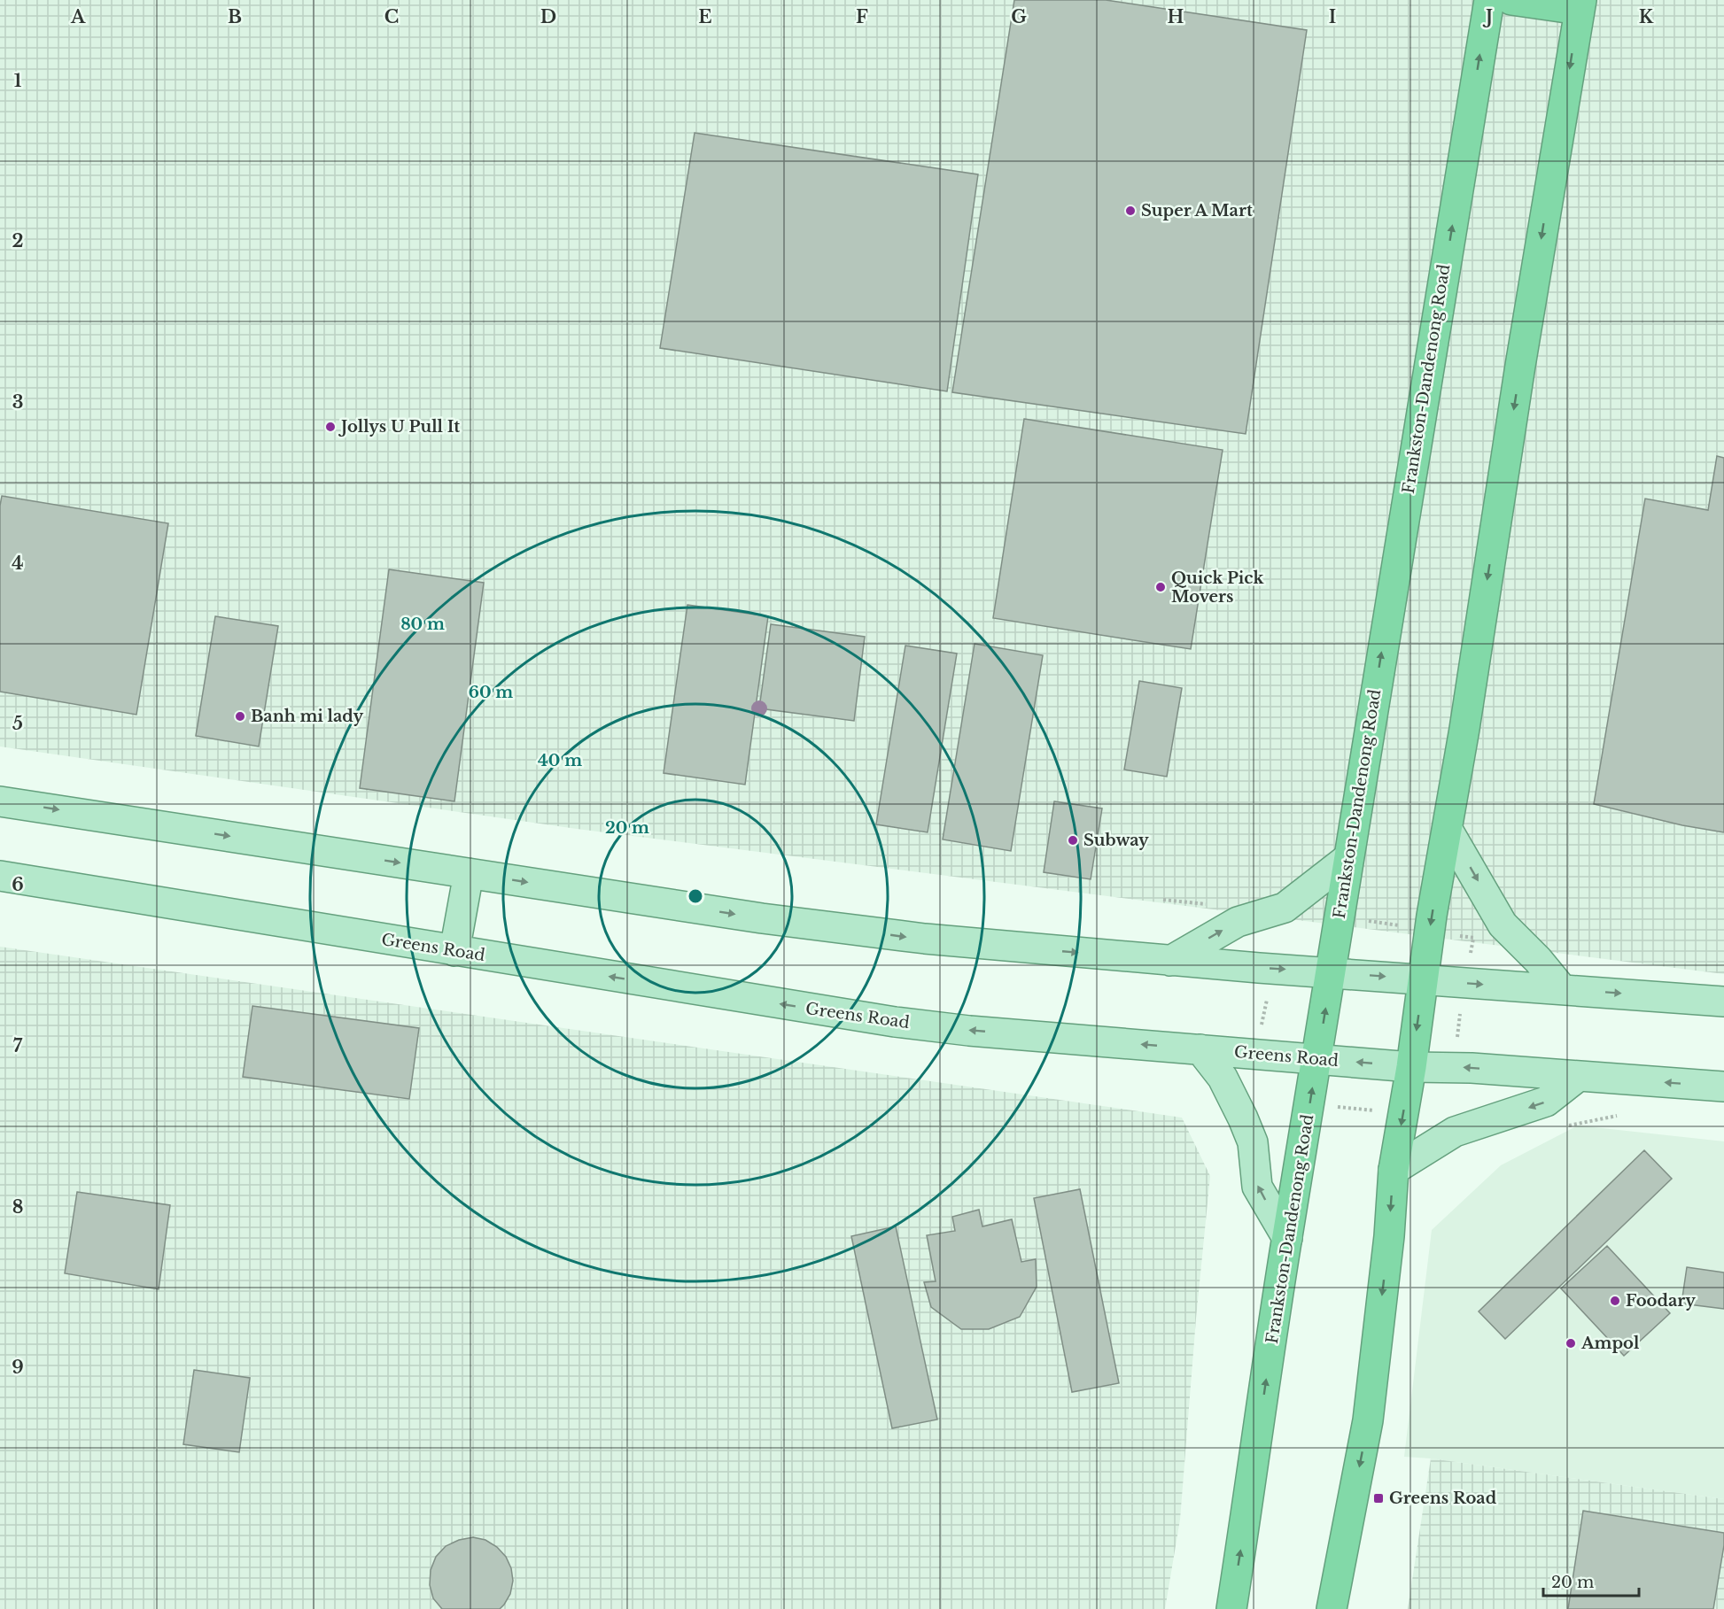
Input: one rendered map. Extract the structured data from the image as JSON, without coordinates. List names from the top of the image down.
{
  "streets": {
    "highway": ["Frankston-Dandenong Road"],
    "main road": ["Greens Road"]
  },
  "crossings": [
    ["Frankston-Dandenong Road", "Greens Road"]
  ],
  "places": {
    "other": [
      "Super A Mart",
      "Jollys U Pull It",
      "Quick Pick Movers",
      "Banh mi lady",
      "Subway",
      "Foodary",
      "Ampol"
    ],
    "transit": ["Greens Road"]
  },
  "scale_bar": "20 m",
  "grid": {
    "columns": [
      "A",
      "B",
      "C",
      "D",
      "E",
      "F",
      "G",
      "H",
      "I",
      "J",
      "K"
    ],
    "rows": [
      "1",
      "2",
      "3",
      "4",
      "5",
      "6",
      "7",
      "8",
      "9"
    ]
  },
  "rings": [
    "80 m",
    "60 m",
    "40 m",
    "20 m"
  ]
}
